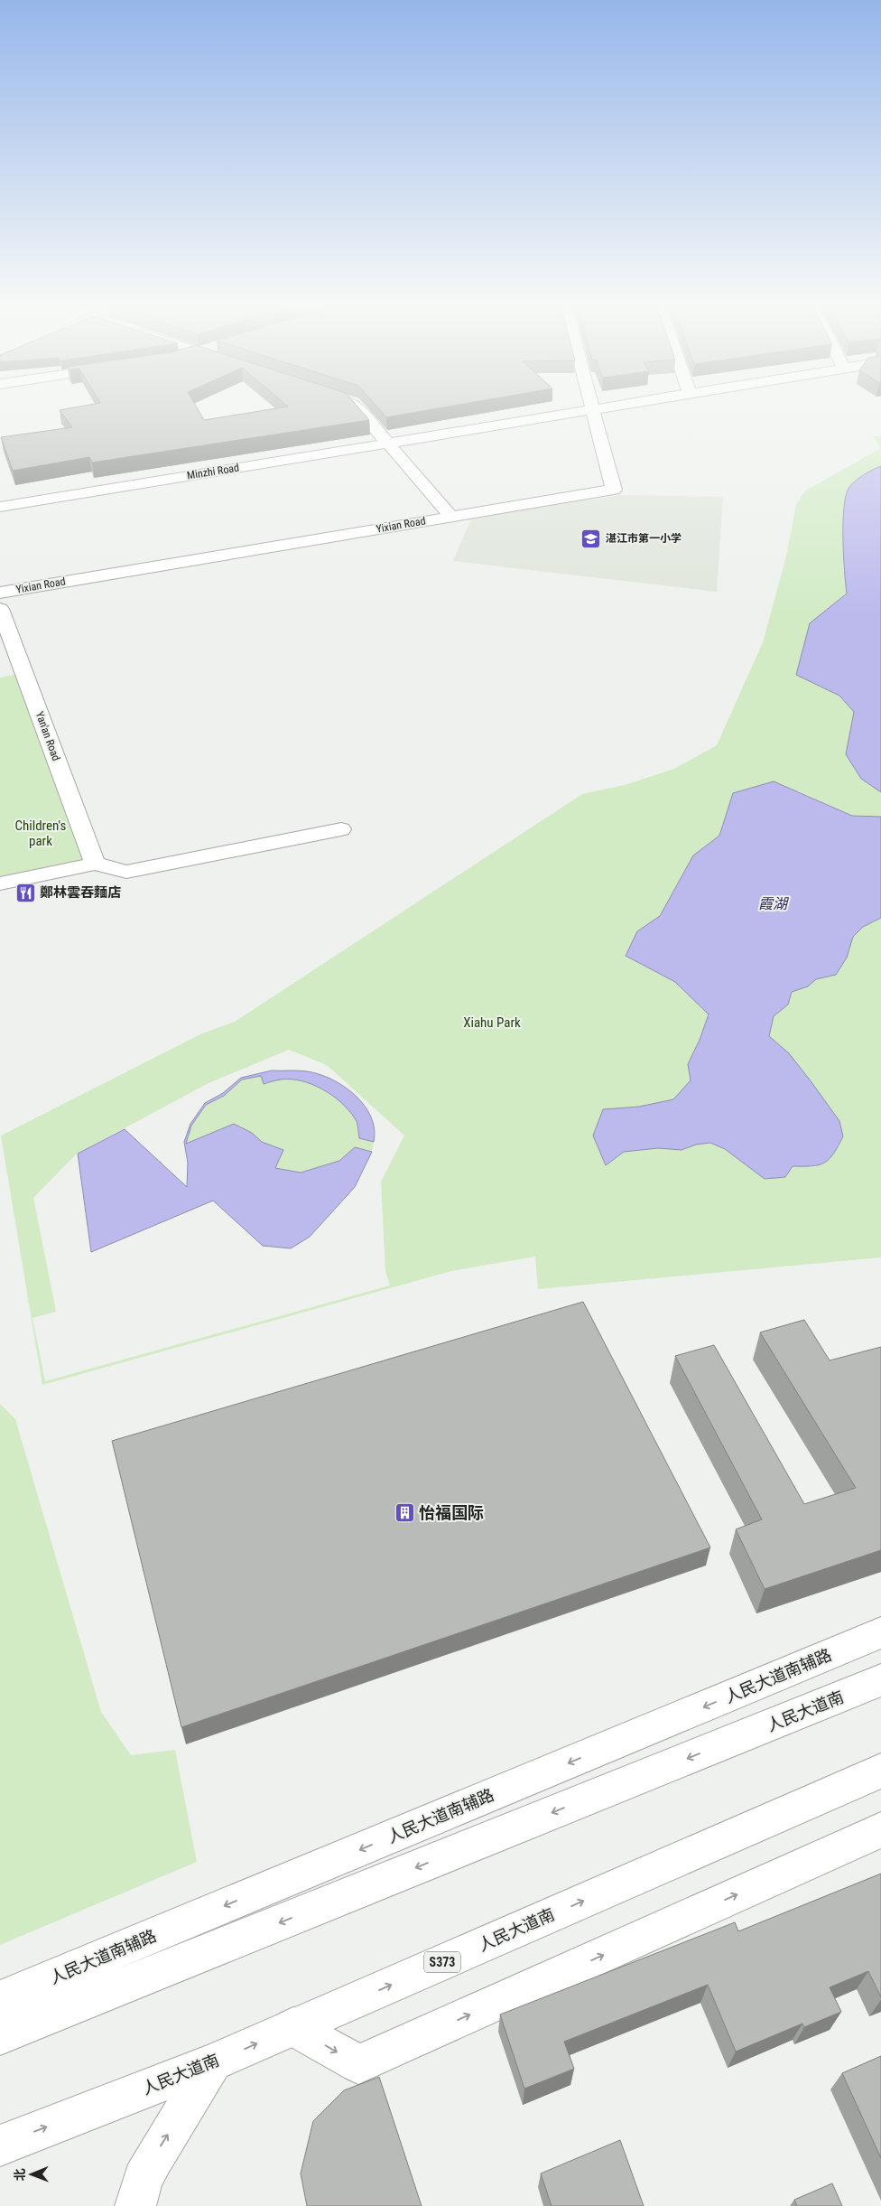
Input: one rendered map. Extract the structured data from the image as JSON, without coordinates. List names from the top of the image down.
{
  "streets": {
    "street": [
      "Minzhi Road",
      "Yixian Road",
      "Yan'an Road",
      "人民大道南辅路",
      "人民大道南",
      "S373"
    ]
  },
  "crossings": [
    ["Minzhi Road", "Yixian Road"]
  ],
  "water": ["霞湖"],
  "parks": ["Children's park", "Xiahu Park"],
  "places": {
    "school or university": ["湛江市第一小学"],
    "restaurant": ["鄭林雲吞麵店"],
    "building": ["怡福国际"]
  },
  "north": "left"
}
